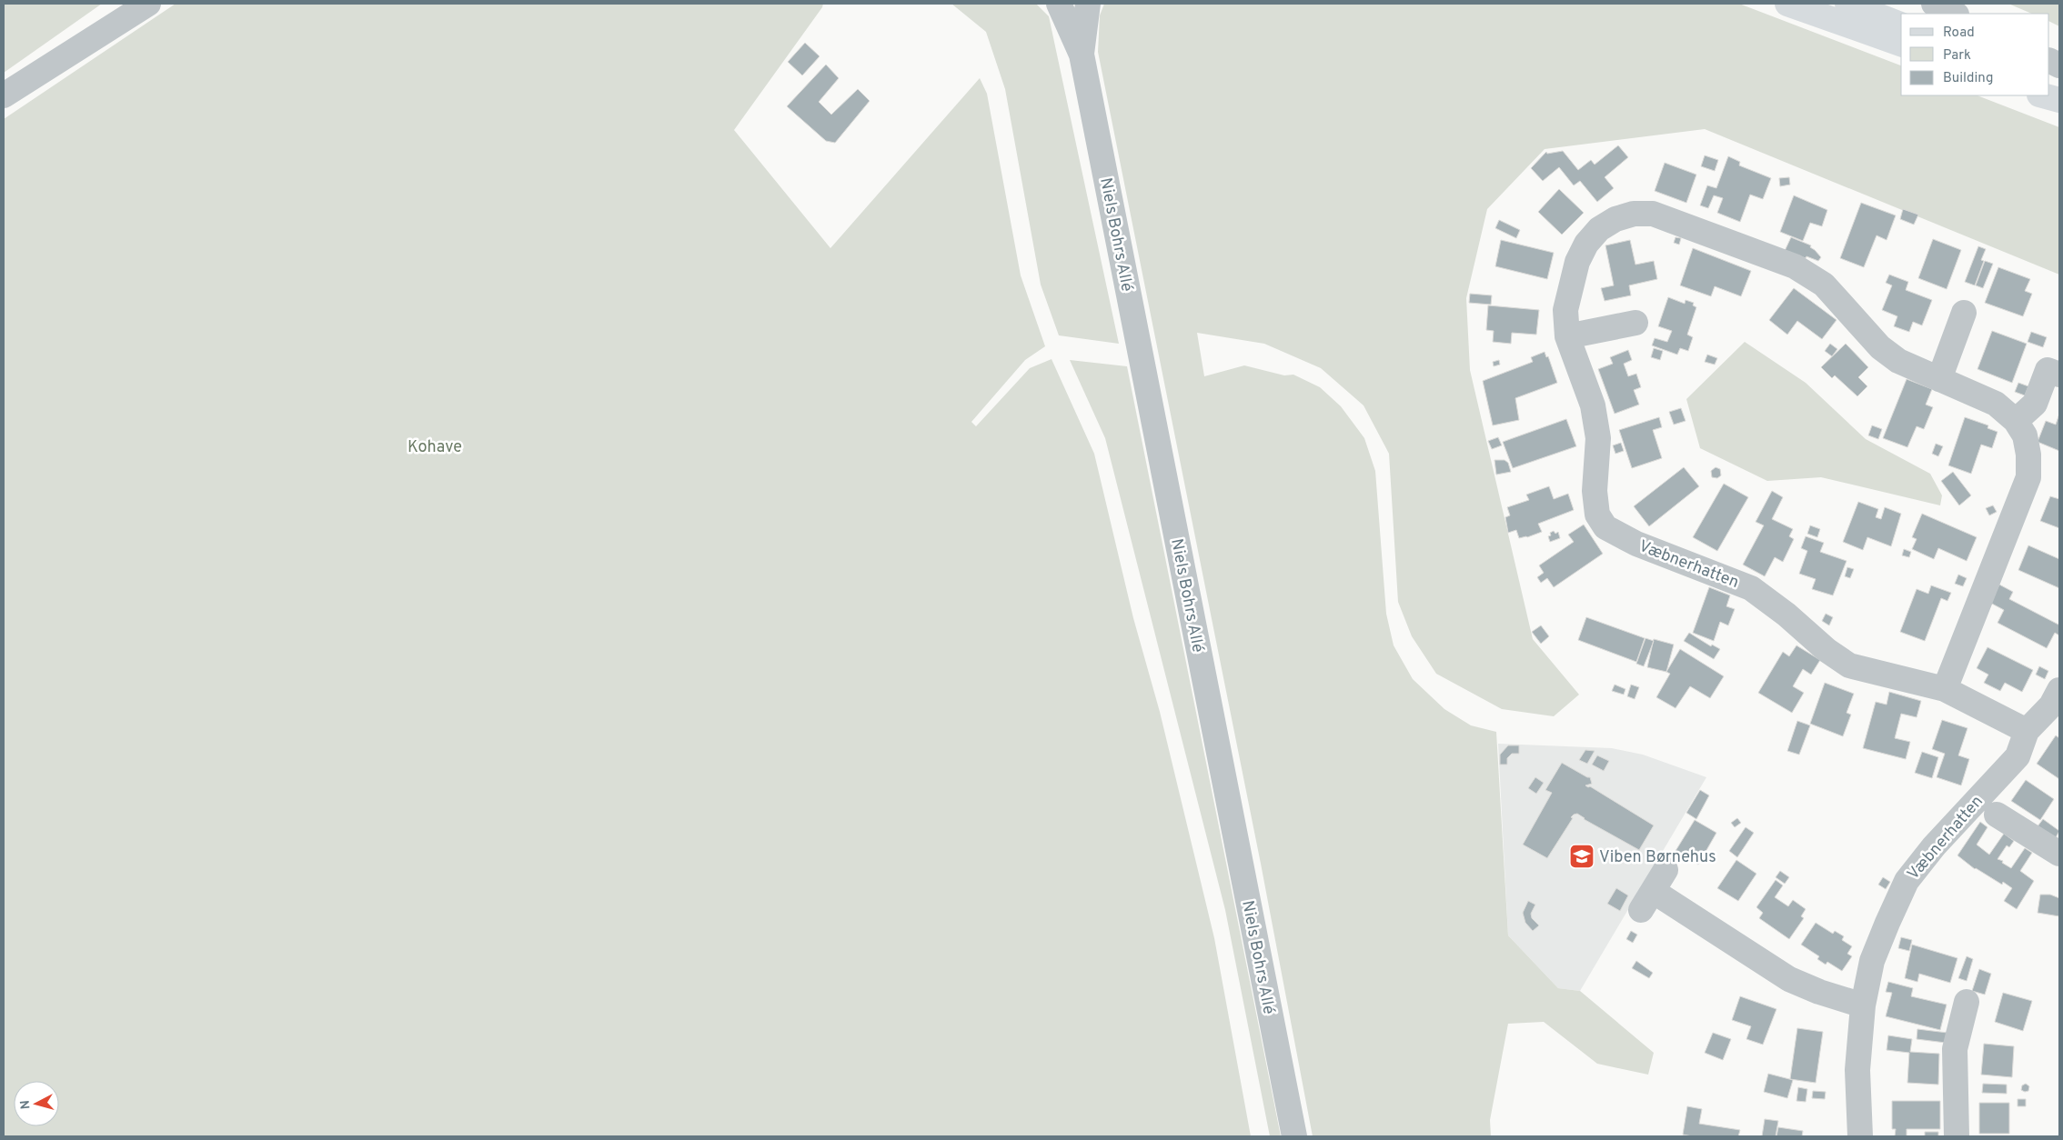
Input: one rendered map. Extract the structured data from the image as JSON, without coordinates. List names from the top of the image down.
{
  "streets": {
    "street": ["Niels Bohrs Allé", "Væbnerhatten"]
  },
  "parks": ["Kohave"],
  "places": {
    "school or university": ["Viben Børnehus"]
  },
  "legend": ["Road", "Park", "Building"],
  "north": "left"
}
